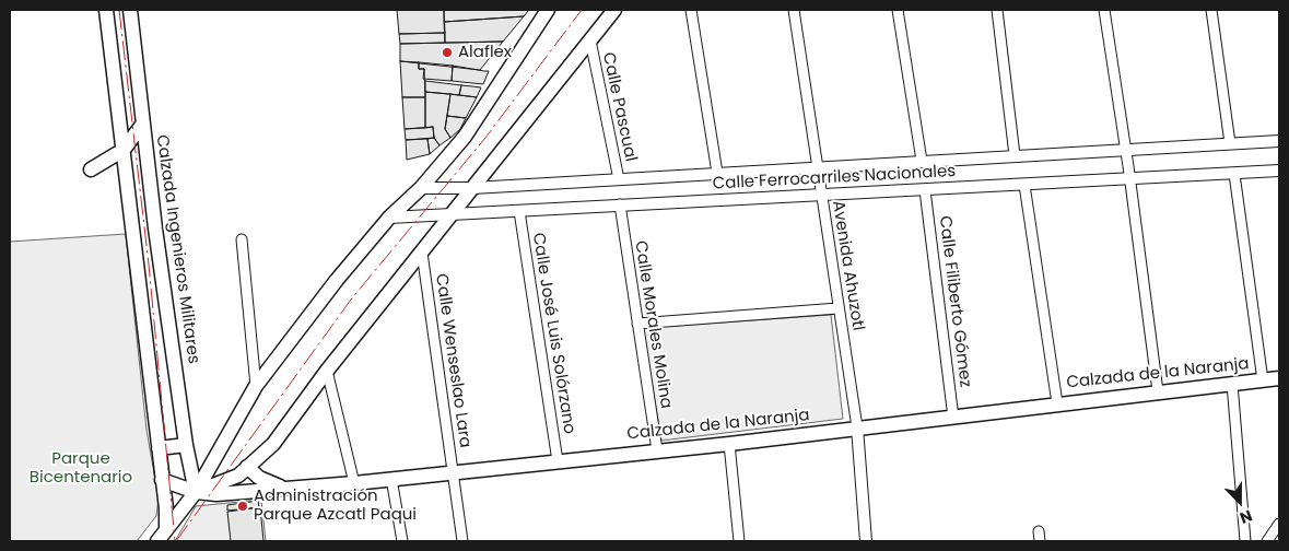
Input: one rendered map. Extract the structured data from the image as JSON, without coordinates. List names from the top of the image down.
{
  "streets": {
    "main road": ["Calzada Ingenieros Militares", "Calzada de la Naranja"],
    "street": [
      "Calle Pascual",
      "Calle Ferrocarriles Nacionales",
      "Avenida Ahuzotl",
      "Calle Filiberto Gómez",
      "Calle Morales Molina",
      "Calle José Luis Solórzano",
      "Calle Wenseslao Lara"
    ]
  },
  "crossings": [
    ["Calle Pascual", "Calle Ferrocarriles Nacionales"],
    ["Calle Ferrocarriles Nacionales", "Avenida Ahuzotl"],
    ["Calle Ferrocarriles Nacionales", "Calle Filiberto Gómez"],
    ["Calle Ferrocarriles Nacionales", "Calle Morales Molina"],
    ["Calle Ferrocarriles Nacionales", "Calle José Luis Solórzano"],
    ["Calzada Ingenieros Militares", "Calzada de la Naranja"],
    ["Avenida Ahuzotl", "Calzada de la Naranja"],
    ["Calle Filiberto Gómez", "Calzada de la Naranja"],
    ["Calle Morales Molina", "Calzada de la Naranja"],
    ["Calle José Luis Solórzano", "Calzada de la Naranja"],
    ["Calle Wenseslao Lara", "Calzada de la Naranja"]
  ],
  "parks": ["Parque Bicentenario"],
  "places": ["Alaflex", "Administración Parque Azcatl Paqui"],
  "north": "bottom"
}
